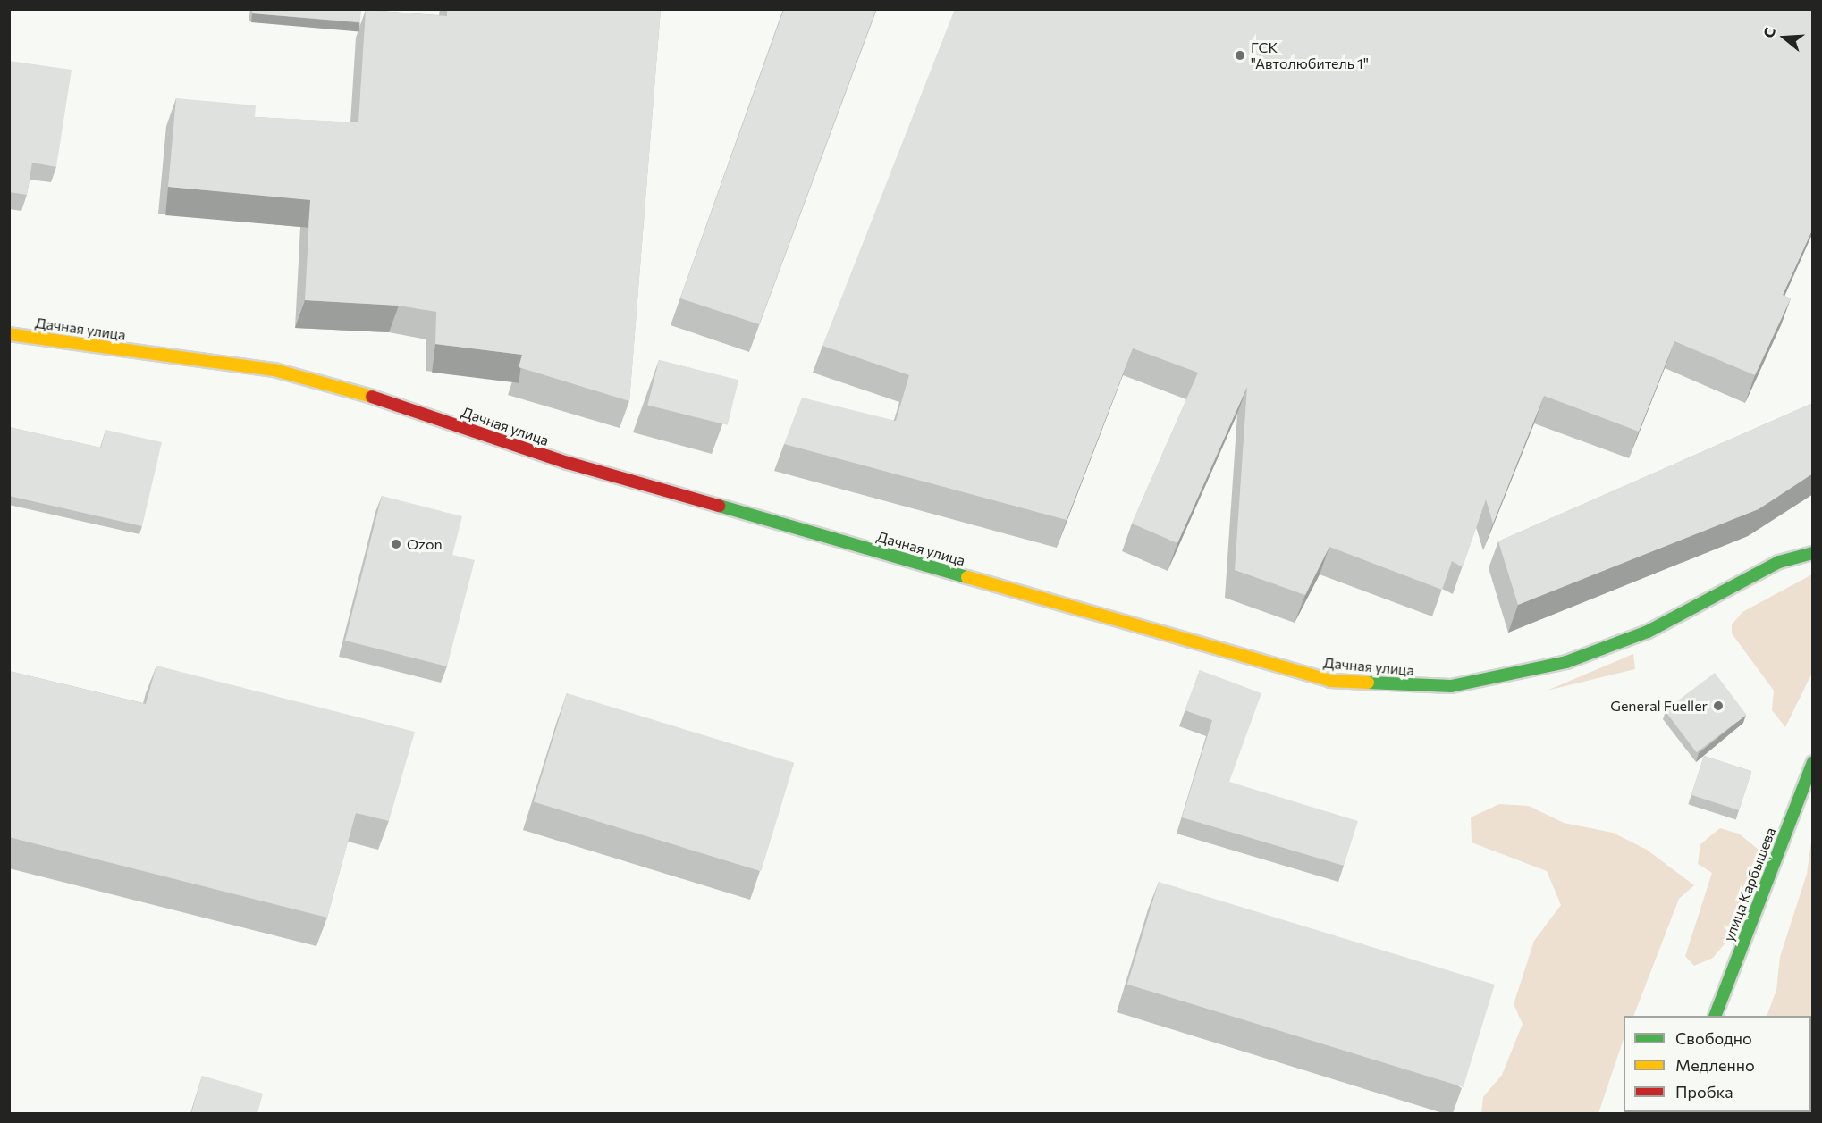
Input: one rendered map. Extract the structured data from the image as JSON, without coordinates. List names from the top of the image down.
{
  "streets": {
    "street": ["Дачная улица", "улица Карбышева"]
  },
  "places": ["ГСК \"Автолюбитель 1\"", "Ozon", "General Fueller"],
  "legend": ["Свободно", "Медленно", "Пробка"],
  "north": "left"
}
